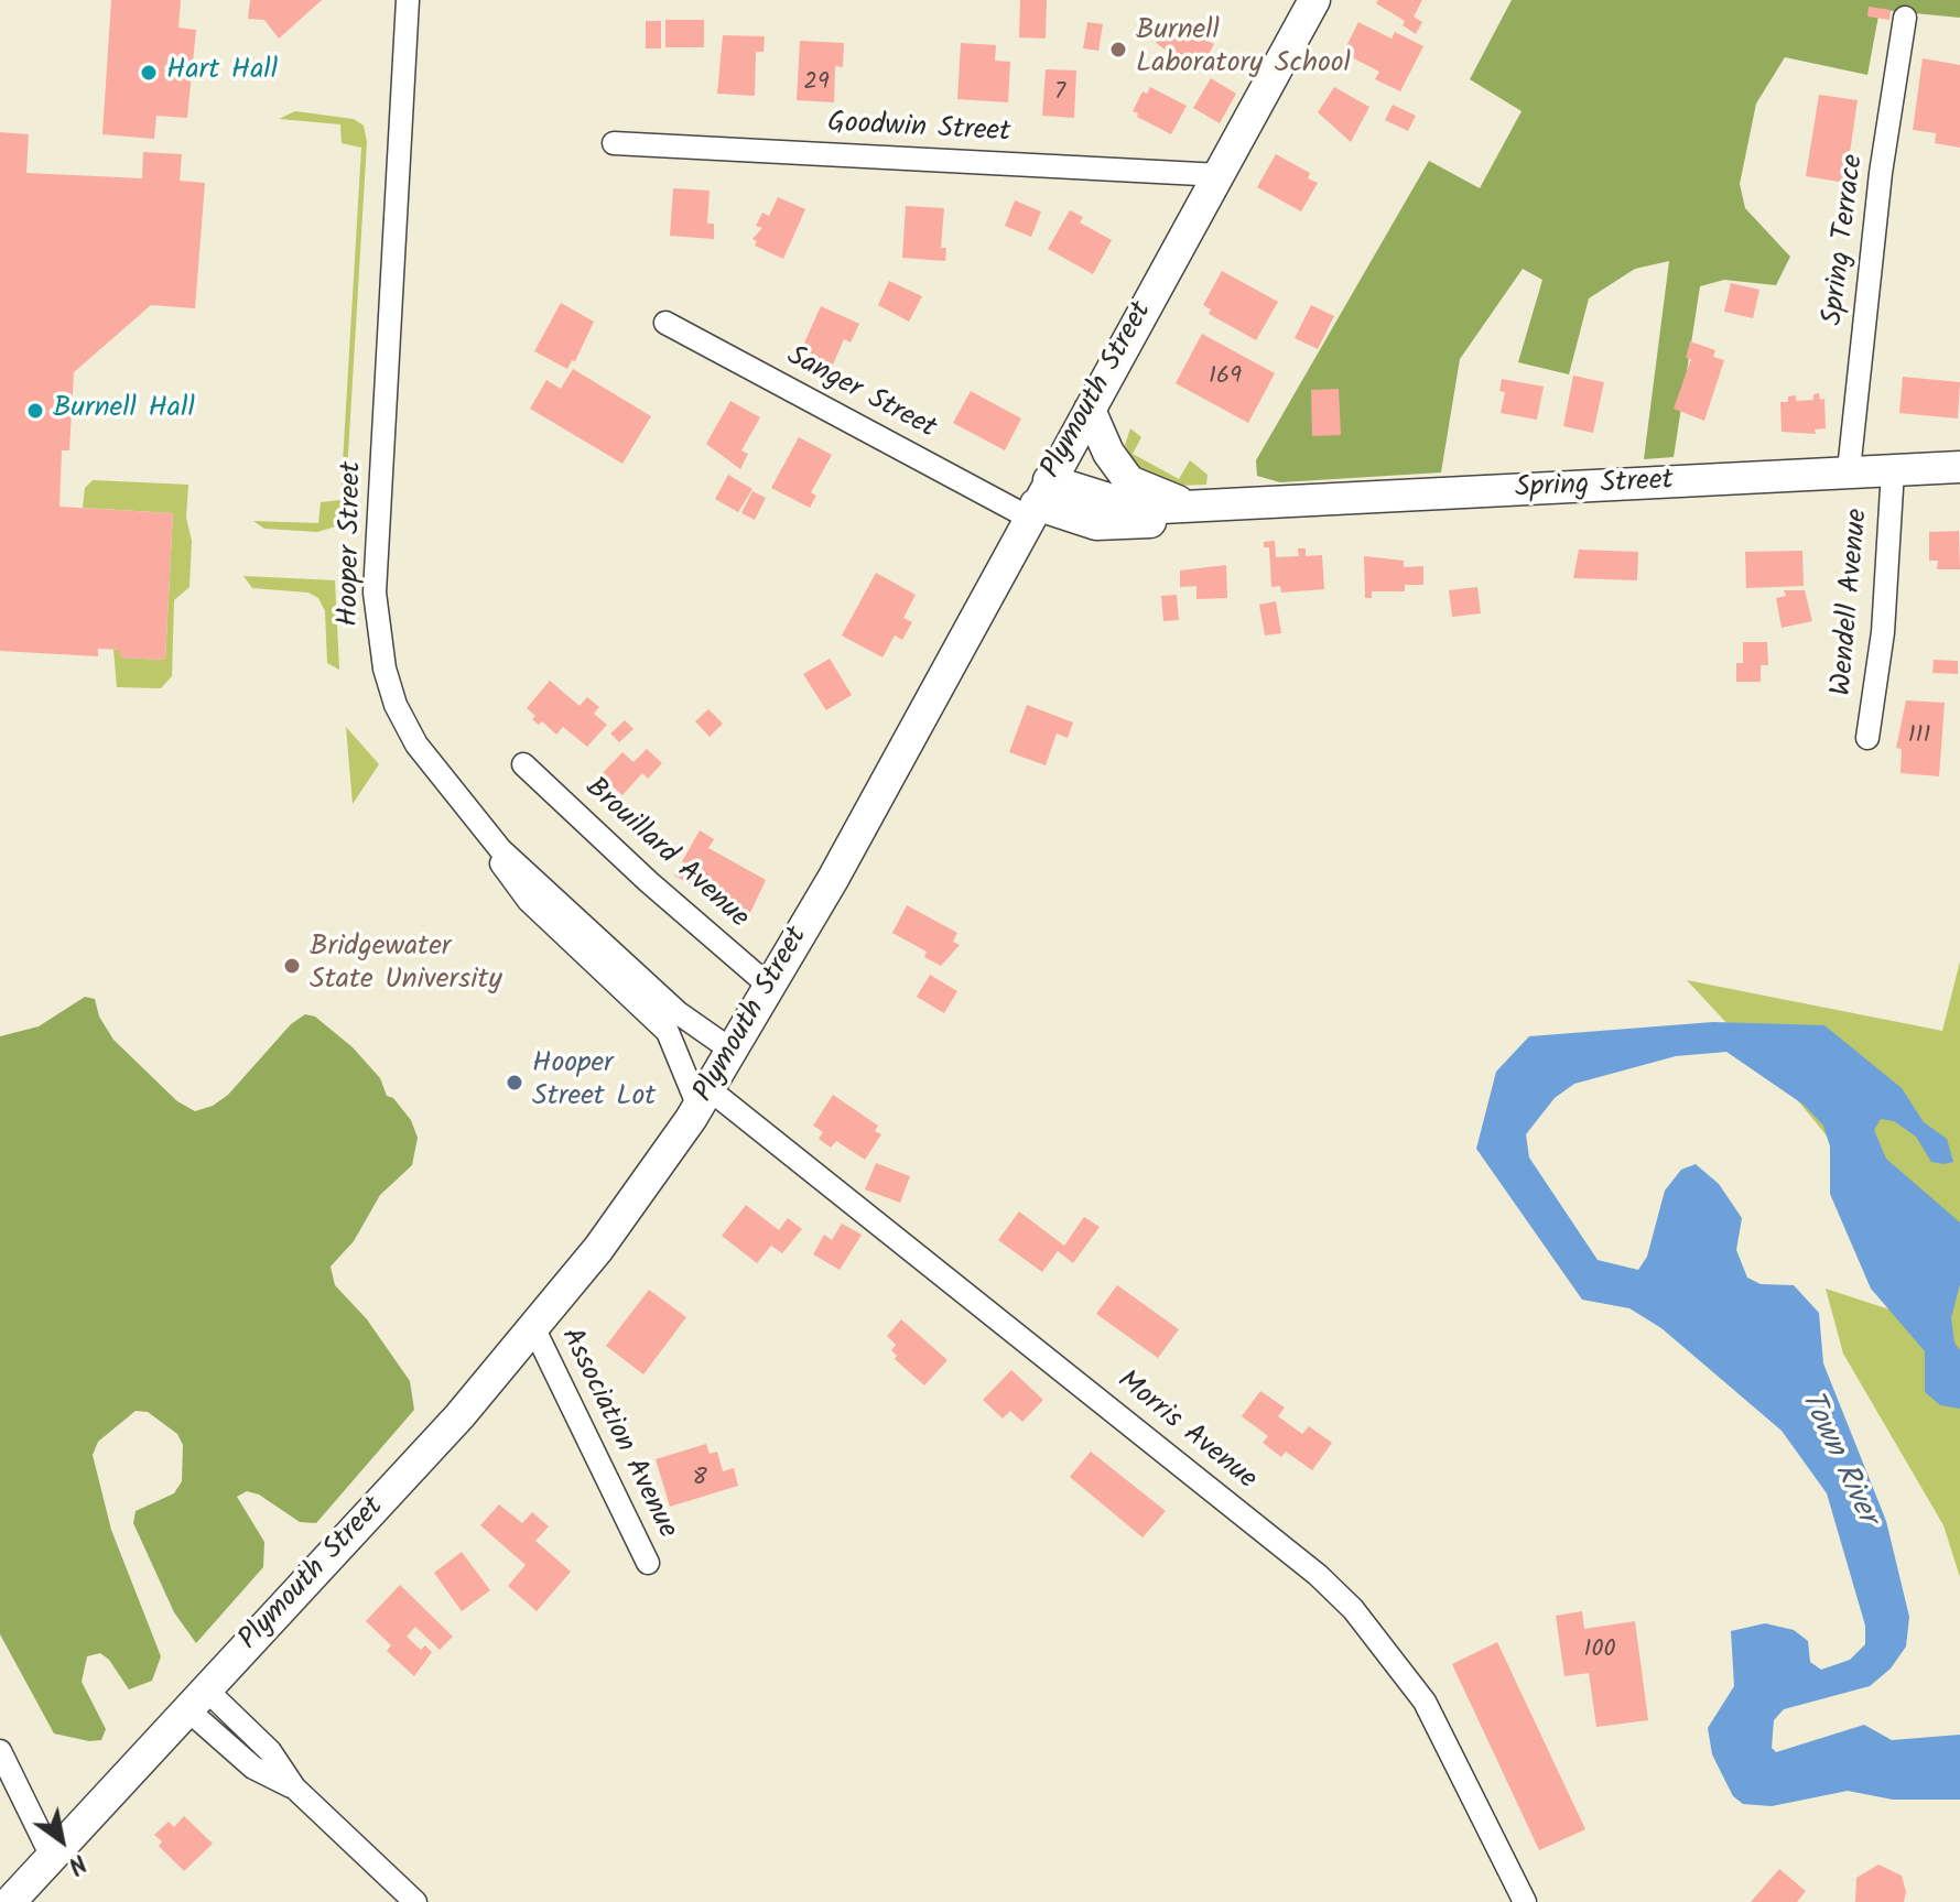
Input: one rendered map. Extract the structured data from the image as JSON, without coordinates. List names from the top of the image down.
{
  "streets": {
    "main road": ["Plymouth Street", "Spring Street"],
    "street": [
      "Goodwin Street",
      "Spring Terrace",
      "Sanger Street",
      "Hooper Street",
      "Wendell Avenue",
      "Brouillard Avenue",
      "Morris Avenue",
      "Association Avenue"
    ]
  },
  "crossings": [
    ["Goodwin Street", "Plymouth Street"],
    ["Spring Terrace", "Spring Street"],
    ["Plymouth Street", "Sanger Street"],
    ["Plymouth Street", "Spring Street"],
    ["Plymouth Street", "Hooper Street"],
    ["Plymouth Street", "Brouillard Avenue"],
    ["Plymouth Street", "Morris Avenue"],
    ["Plymouth Street", "Association Avenue"],
    ["Sanger Street", "Spring Street"],
    ["Spring Street", "Wendell Avenue"]
  ],
  "water": ["Town River"],
  "places": [
    "Burnell Laboratory School",
    "Hart Hall",
    "Burnell Hall",
    "Bridgewater State University",
    "Hooper Street Lot"
  ],
  "house_numbers": [
    "29",
    "7",
    "169",
    "111",
    "8",
    "100"
  ],
  "north": "bottom right"
}
